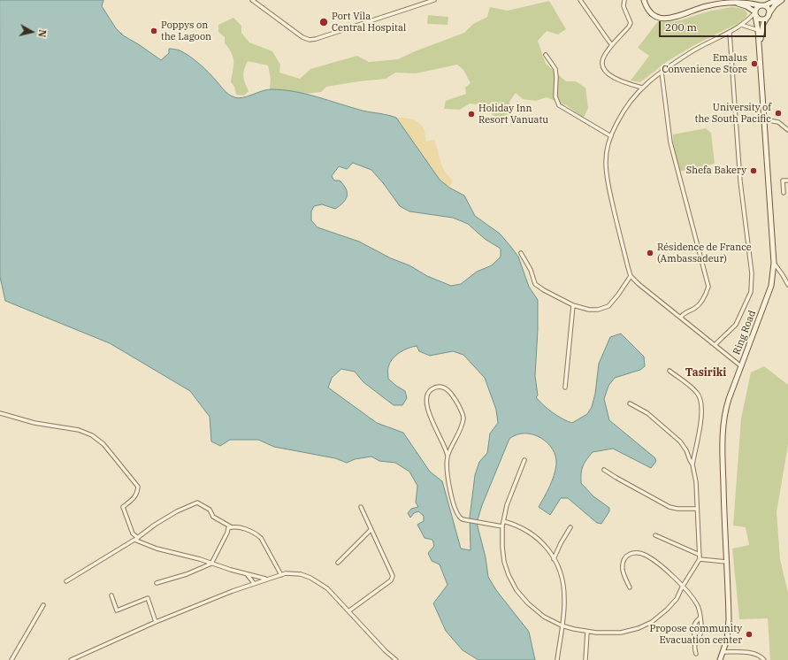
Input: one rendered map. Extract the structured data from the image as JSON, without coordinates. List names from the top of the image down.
{
  "streets": {
    "main road": ["Ring Road"]
  },
  "districts": ["Tasiriki"],
  "places": [
    "Port Vila Central Hospital",
    "Poppys on the Lagoon",
    "Emalus Convenience Store",
    "University of the South Pacific",
    "Holiday Inn Resort Vanuatu",
    "Shefa Bakery",
    "Résidence de France (Ambassadeur)",
    "Propose community Evacuation center"
  ],
  "scale_bar": "200 m",
  "north": "right"
}
